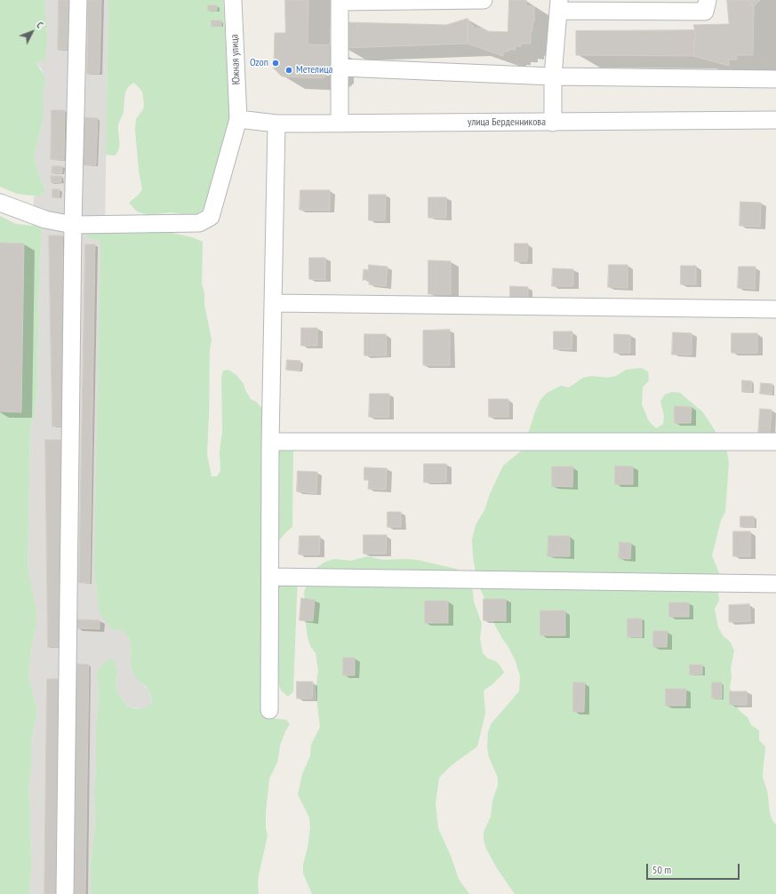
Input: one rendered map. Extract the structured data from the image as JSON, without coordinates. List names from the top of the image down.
{
  "streets": {
    "street": ["Южная улица", "улица Берденникова"]
  },
  "crossings": [
    ["Южная улица", "улица Берденникова"]
  ],
  "places": ["Ozon", "Метелица"],
  "scale_bar": "50 m",
  "north": "top right"
}
